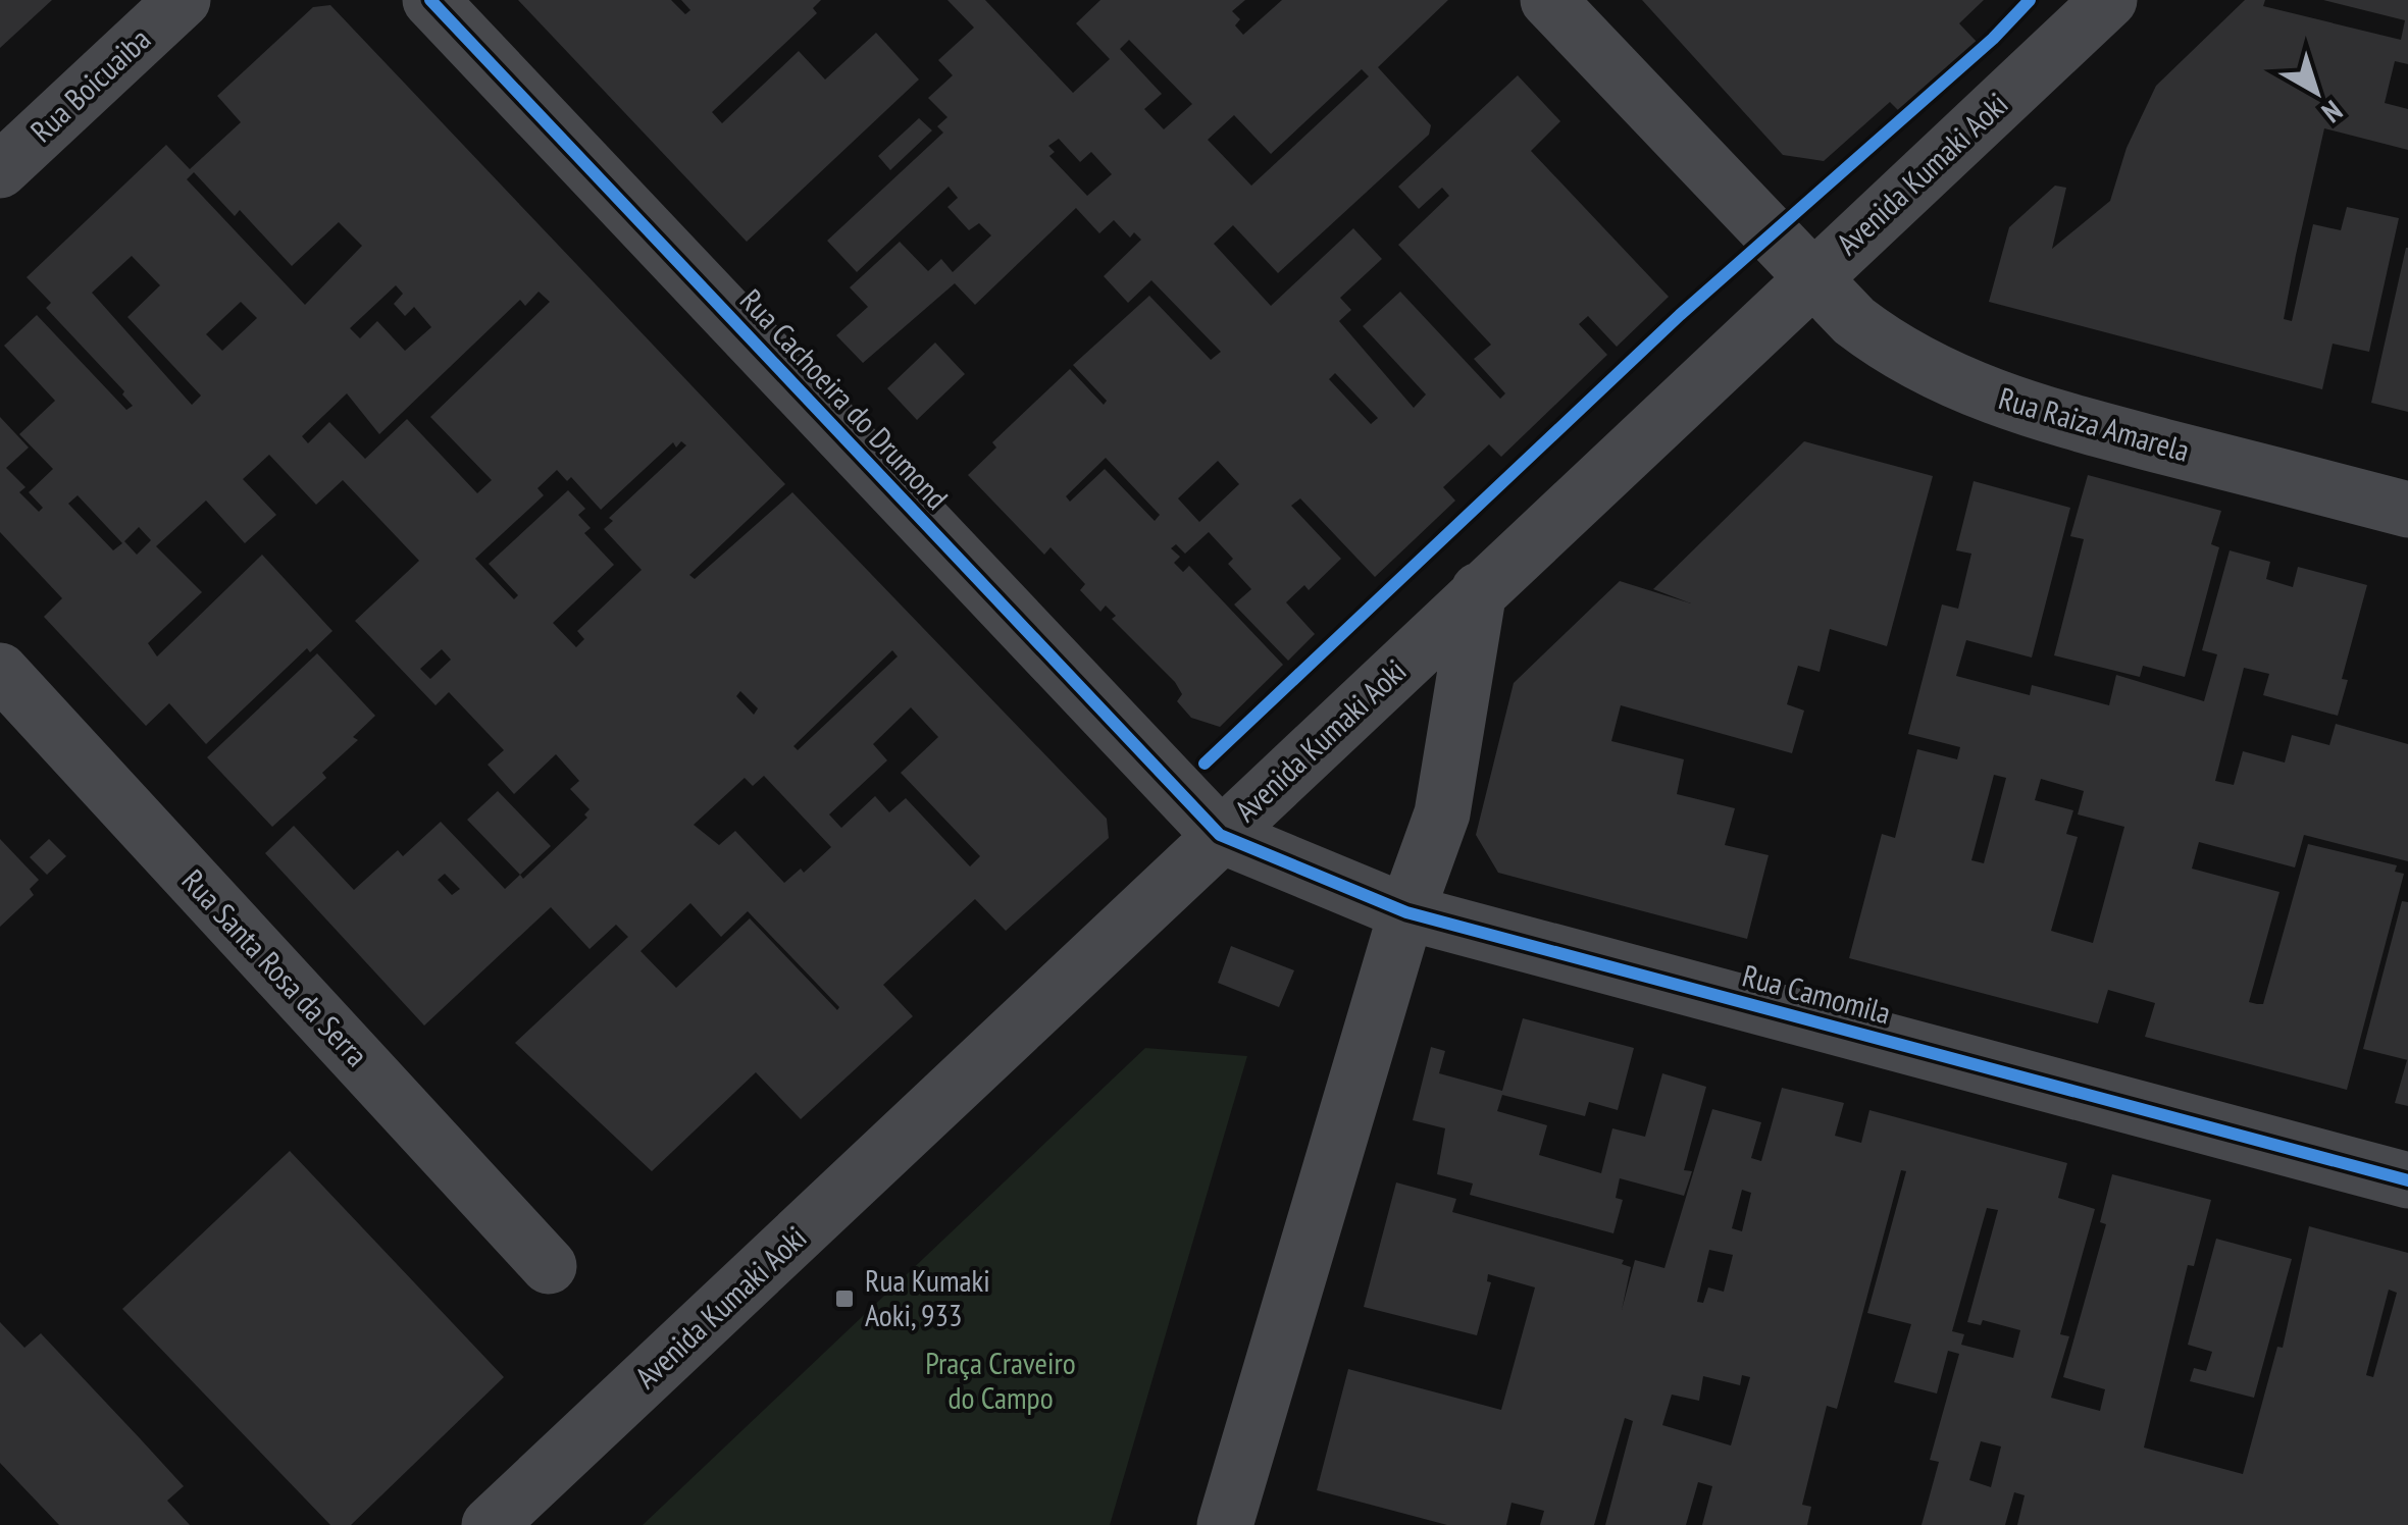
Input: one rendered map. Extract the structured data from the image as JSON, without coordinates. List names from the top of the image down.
{
  "streets": {
    "street": [
      "Rua Boicuaiba",
      "Avenida Kumaki Aoki",
      "Rua Cachoeira do Drumond",
      "Rua Raiza Amarela",
      "Rua Santa Rosa da Serra",
      "Rua Camomila"
    ]
  },
  "crossings": [
    ["Avenida Kumaki Aoki", "Rua Cachoeira do Drumond"],
    ["Avenida Kumaki Aoki", "Rua Raiza Amarela"],
    ["Avenida Kumaki Aoki", "Rua Camomila"],
    ["Rua Cachoeira do Drumond", "Rua Camomila"]
  ],
  "parks": ["Praça Craveiro do Campo"],
  "places": {
    "transit": ["Rua Kumaki Aoki, 933"]
  },
  "north": "bottom right"
}
